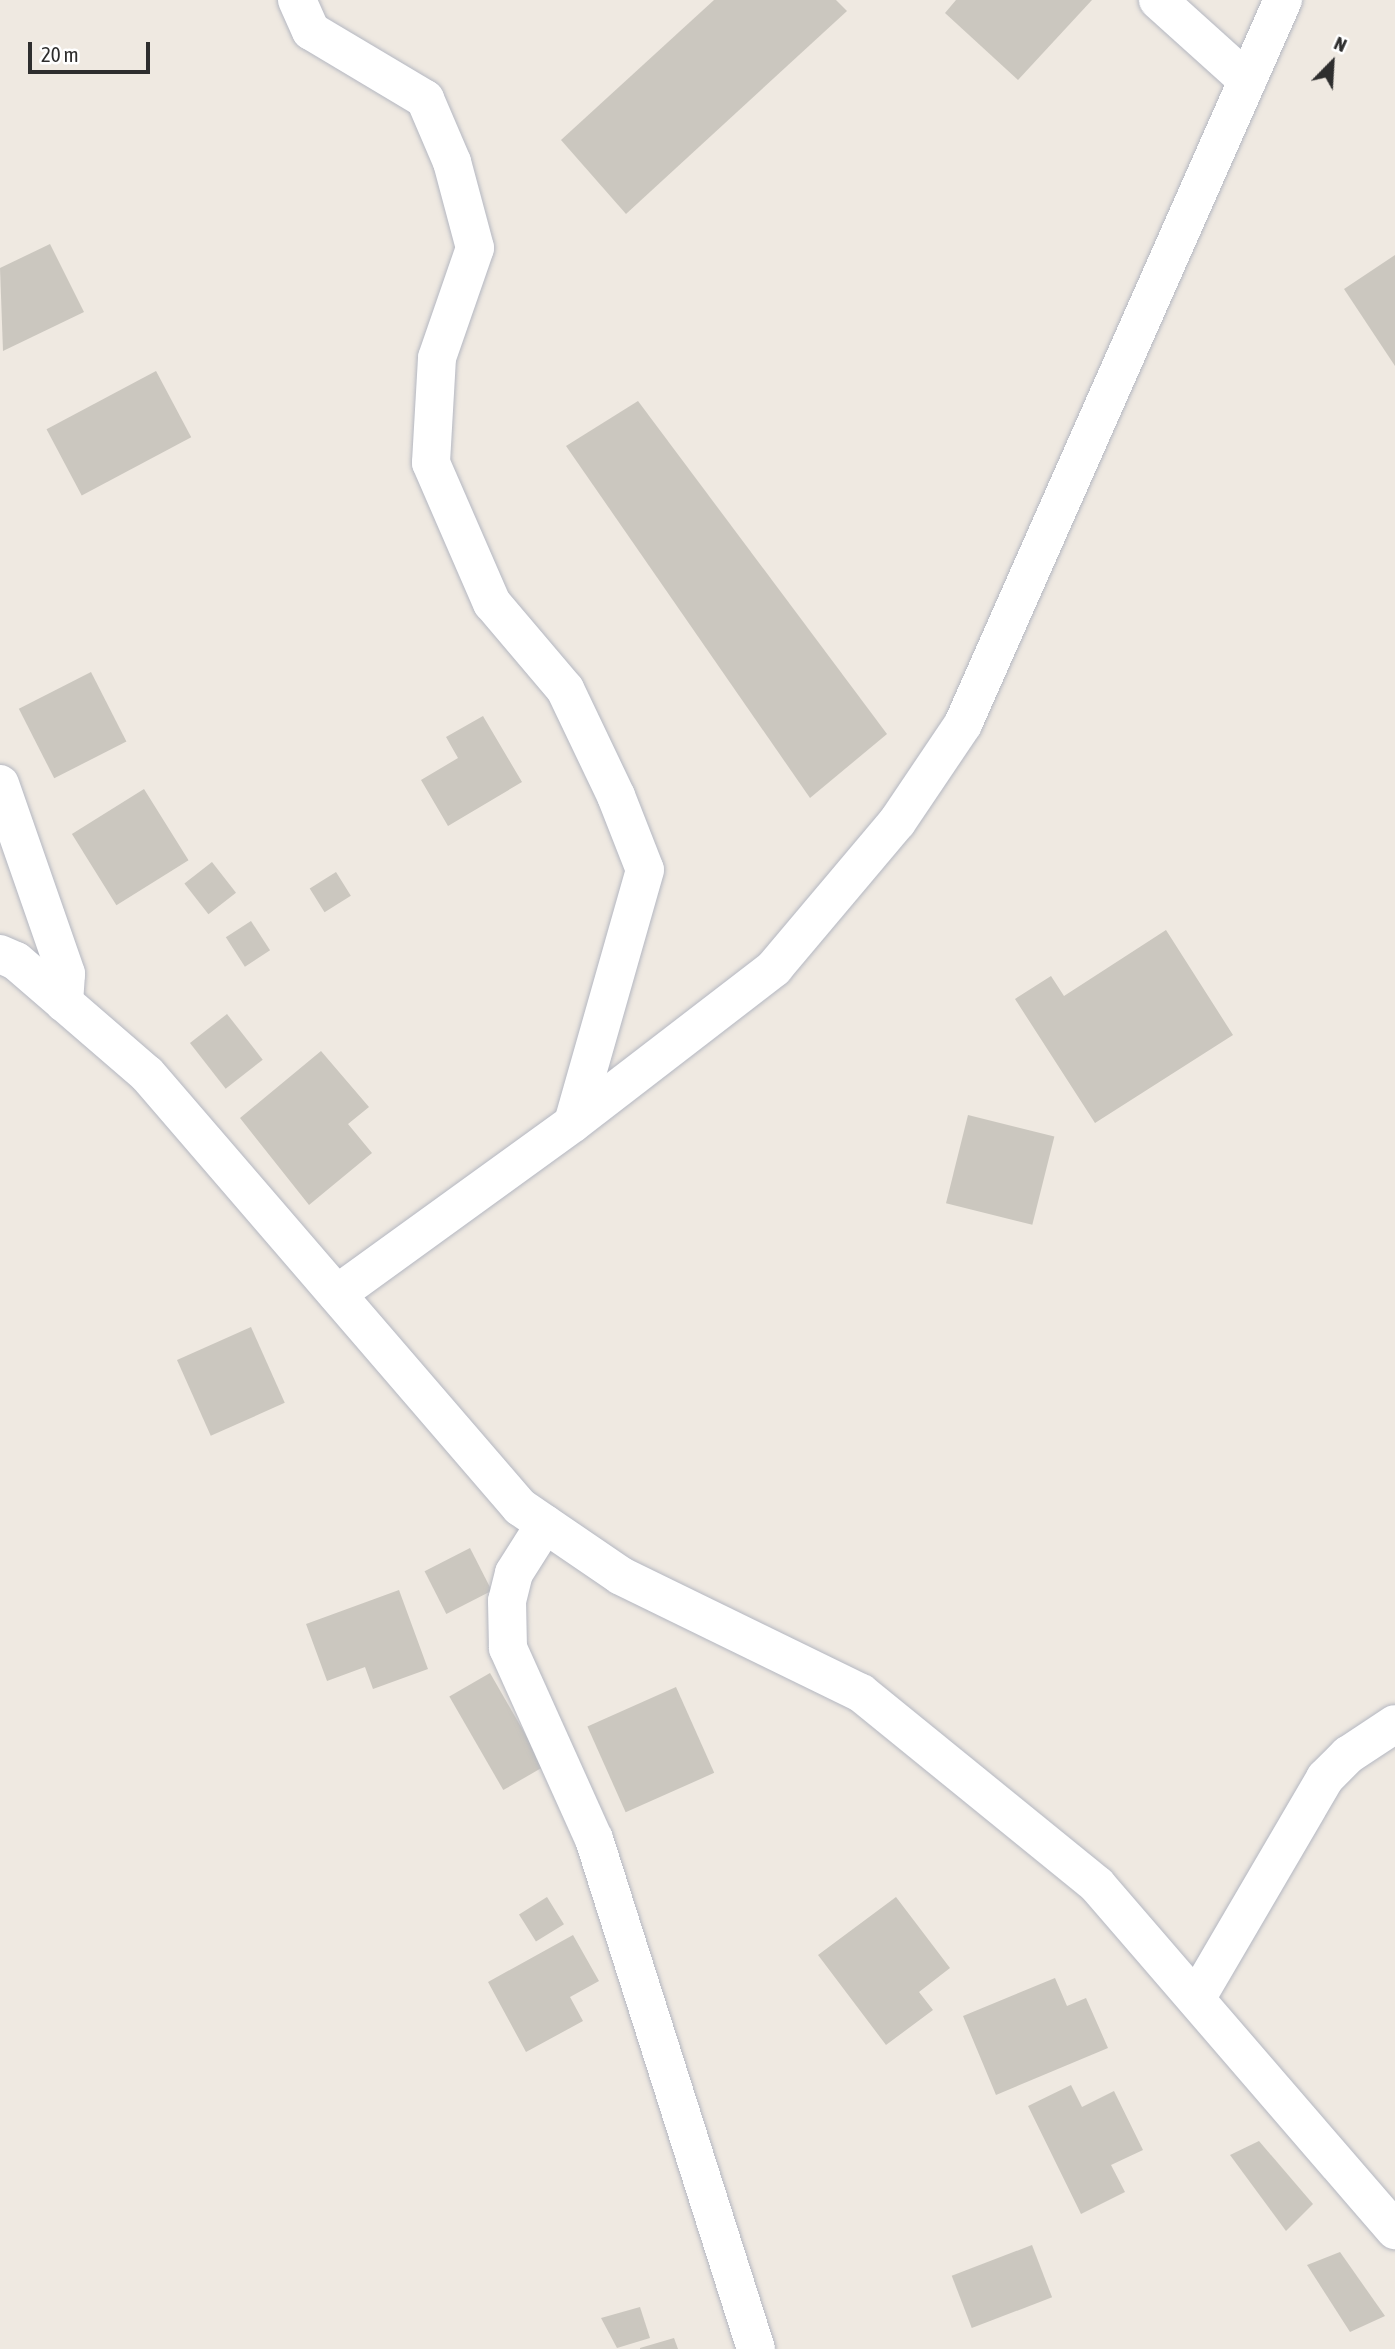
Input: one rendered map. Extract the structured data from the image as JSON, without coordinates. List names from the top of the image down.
{
  "scale_bar": "20 m",
  "north": "top right"
}
